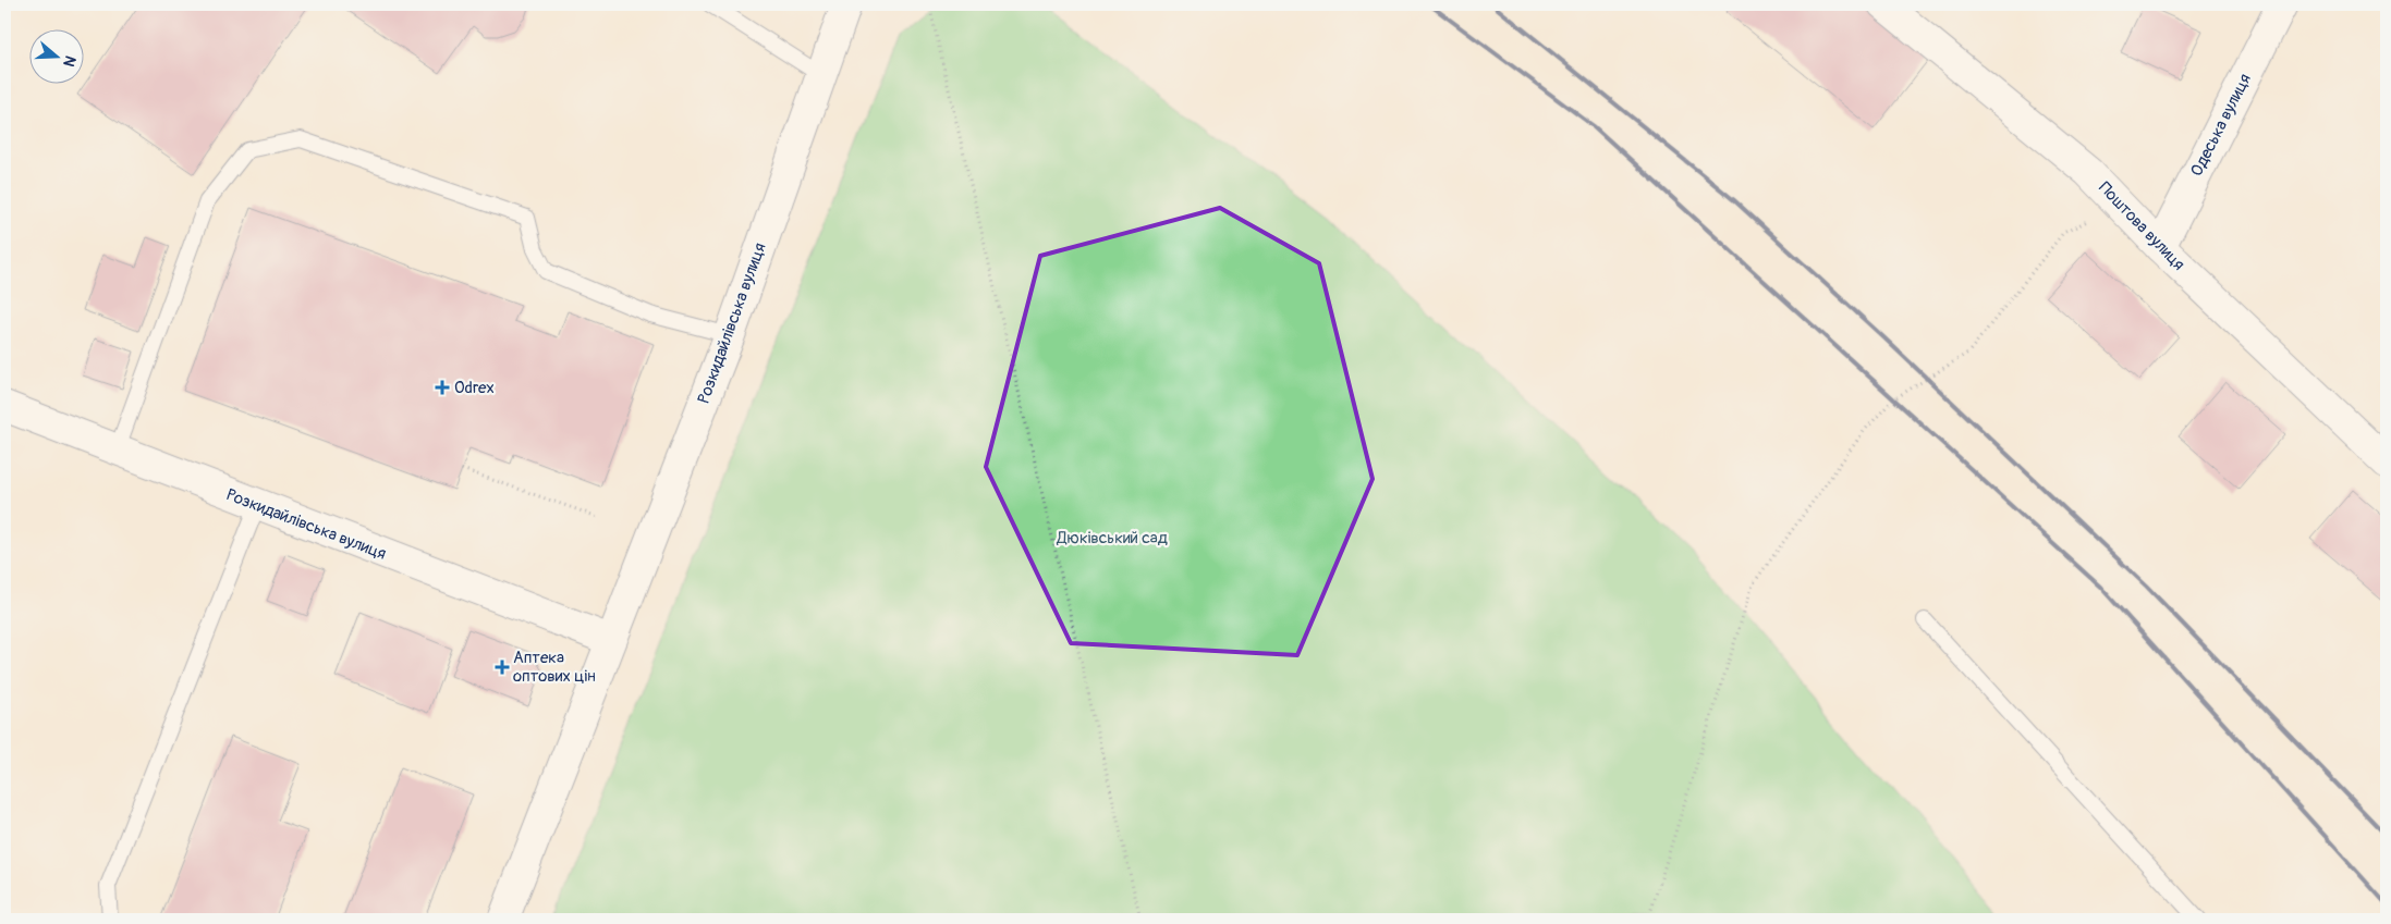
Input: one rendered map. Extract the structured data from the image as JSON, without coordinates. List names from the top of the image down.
{
  "streets": {
    "street": ["Одеська вулиця", "Поштова вулиця", "Розкидайлівська вулиця"]
  },
  "crossings": [
    ["Одеська вулиця", "Поштова вулиця"]
  ],
  "parks": ["Дюківський сад"],
  "places": {
    "health": ["Odrex", "Аптека оптових цін"]
  },
  "north": "right"
}
